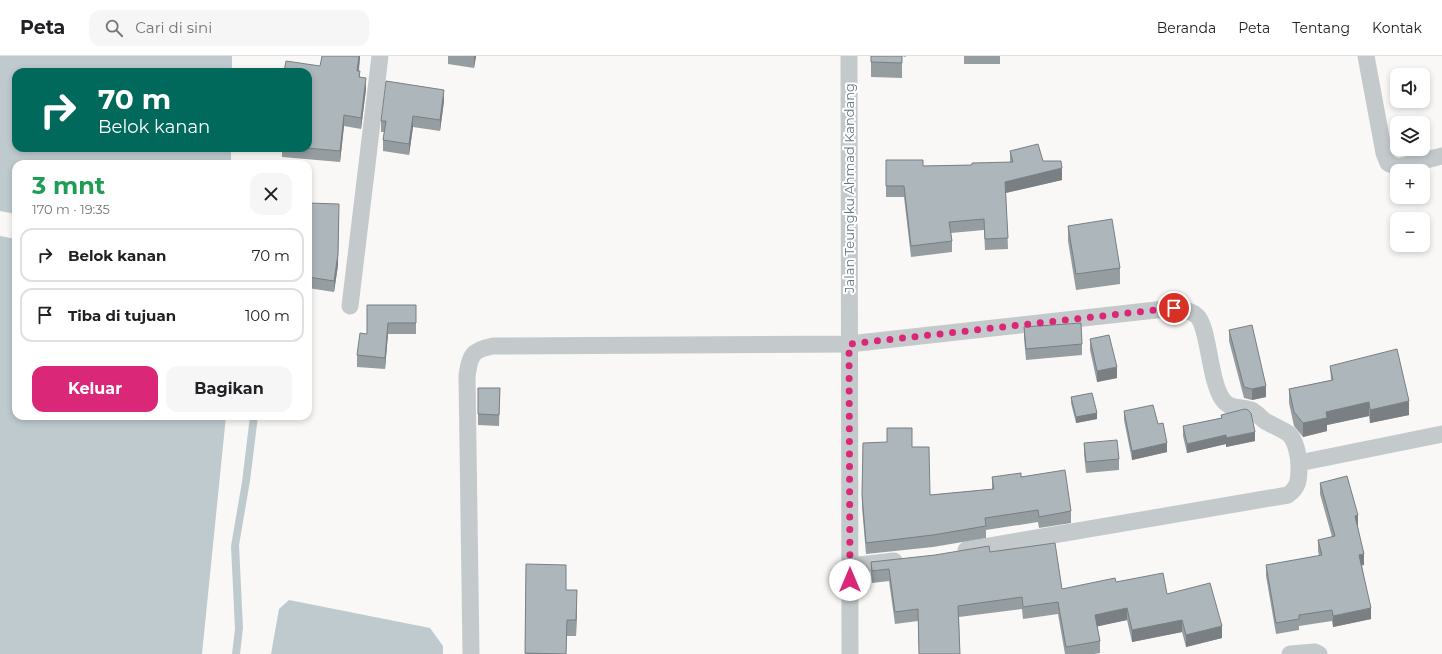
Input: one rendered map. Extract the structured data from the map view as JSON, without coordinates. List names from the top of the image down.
{
  "streets": {
    "street": ["Jalan Teungku Ahmad Kandang"]
  },
  "page": {
    "header": "Peta",
    "search": "Cari di sini",
    "nav": [
      "Beranda",
      "Peta",
      "Tentang",
      "Kontak"
    ],
    "map_buttons": ["+", "−"],
    "turn": ["70 m", "Belok kanan"],
    "heading": ["3 mnt", "170 m · 19:35"],
    "list": [
      {
        "name": "Belok kanan",
        "value": "70 m"
      },
      {
        "name": "Tiba di tujuan",
        "value": "100 m"
      }
    ],
    "buttons": ["Keluar", "Bagikan"]
  }
}
